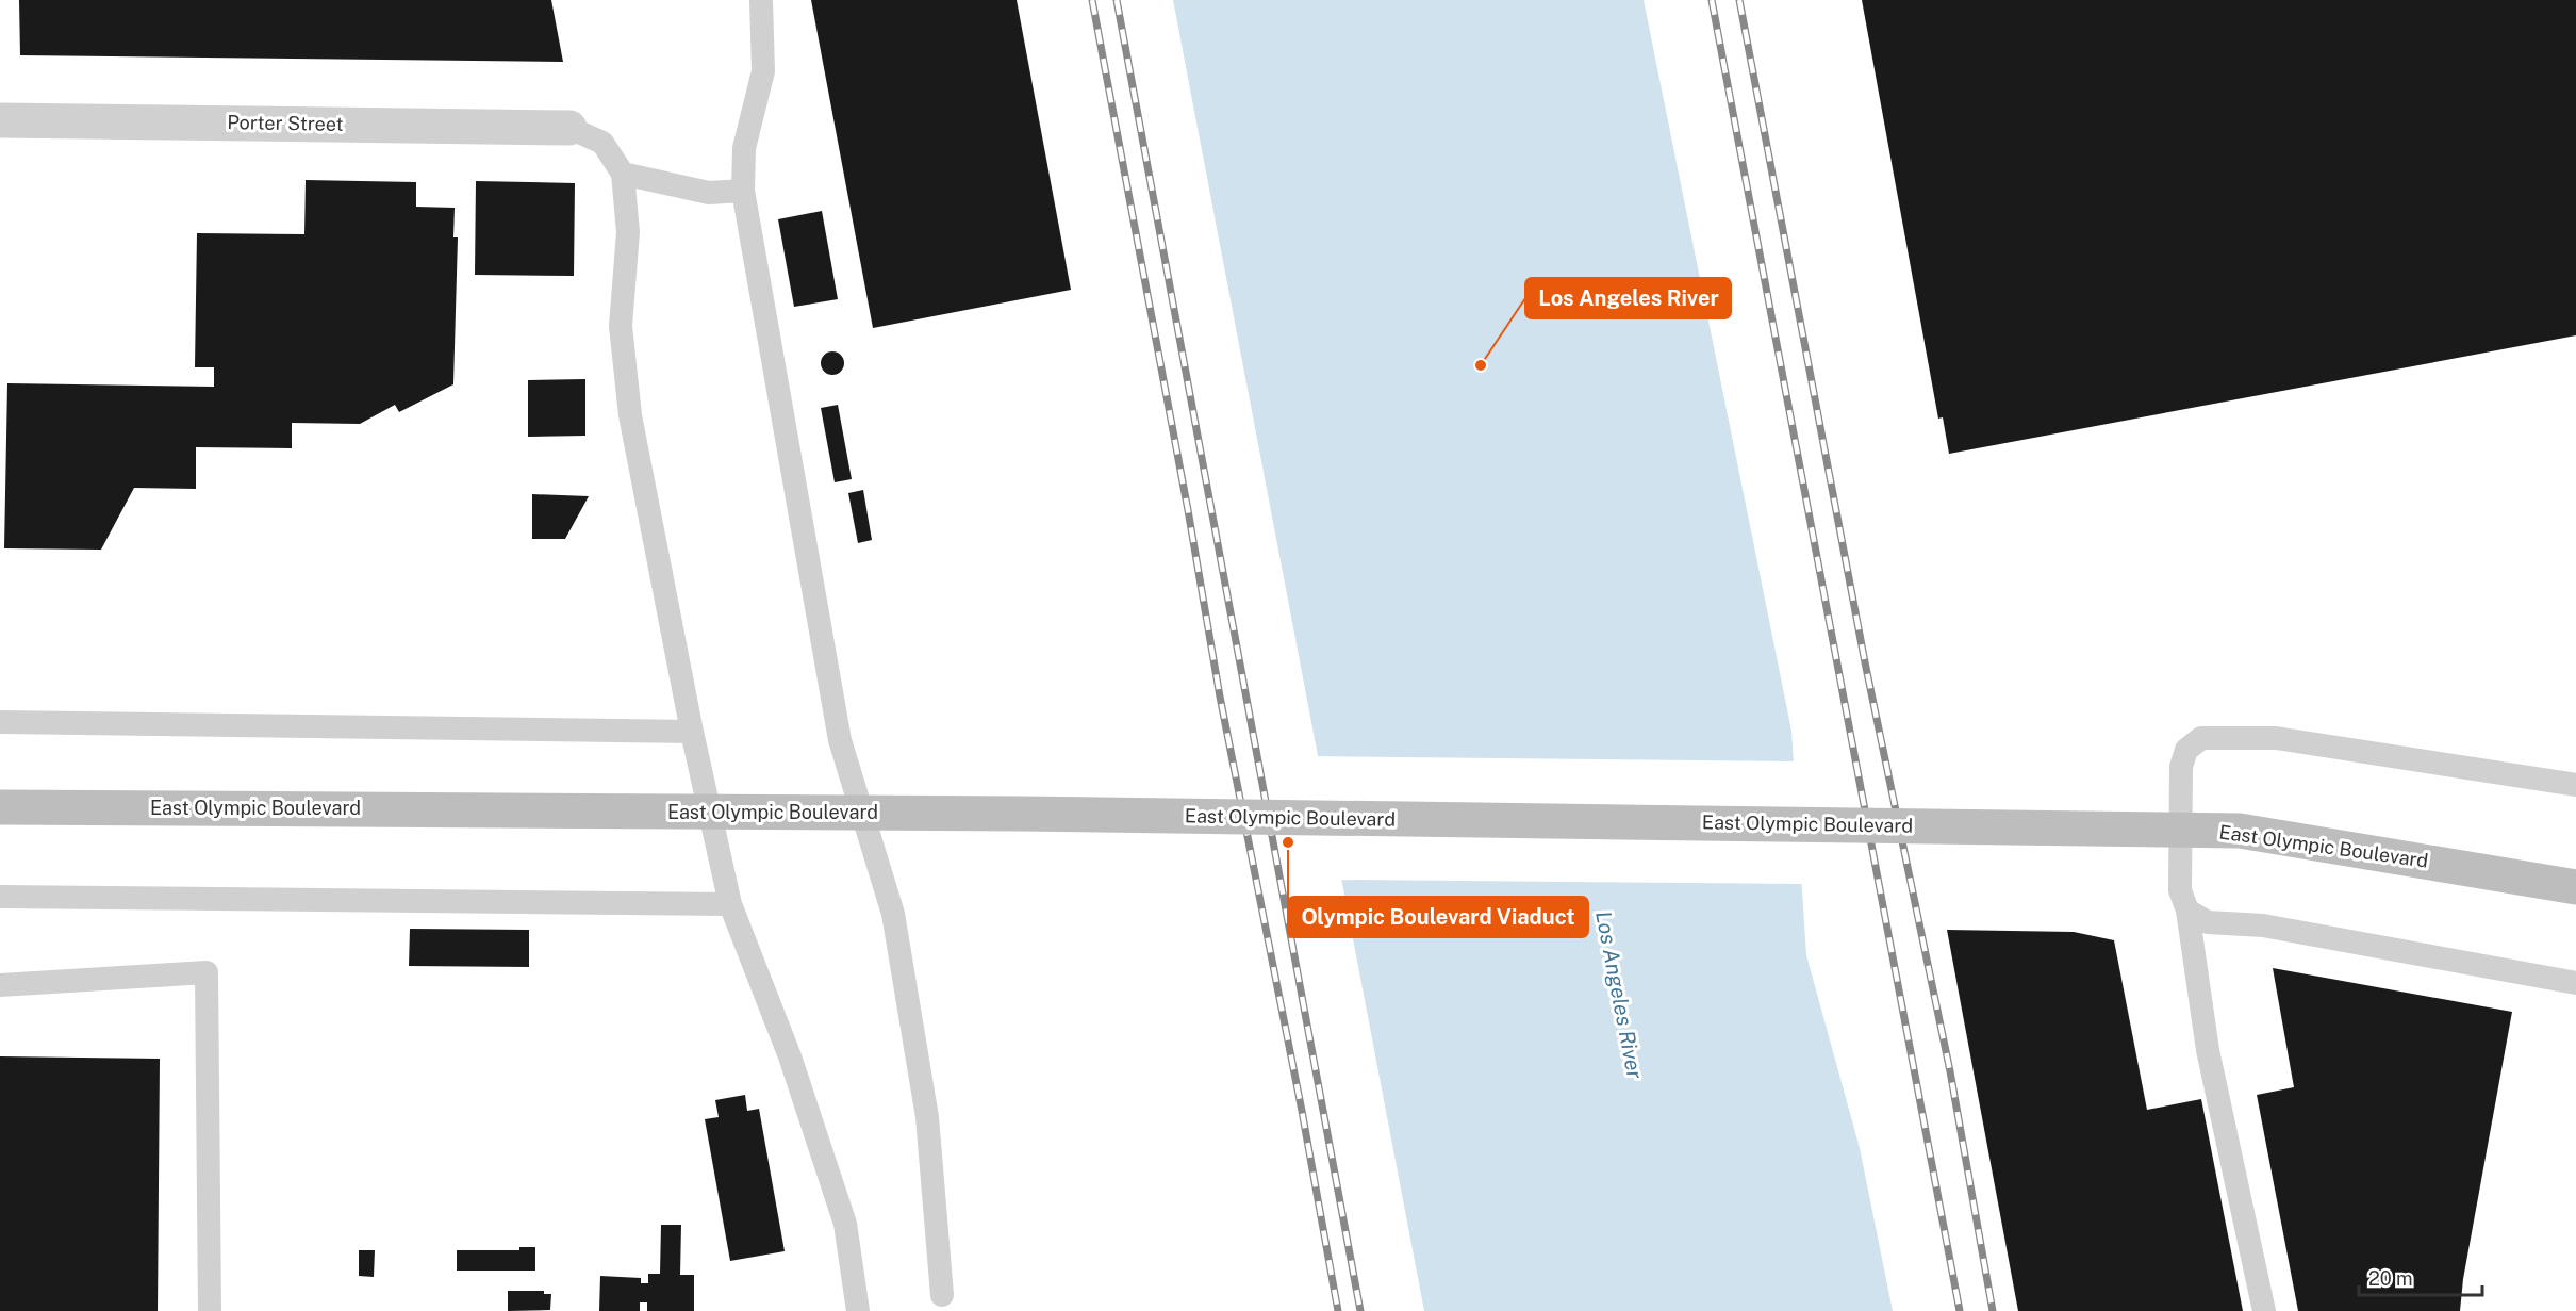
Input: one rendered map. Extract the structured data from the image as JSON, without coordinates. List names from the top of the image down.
{
  "streets": {
    "main road": ["East Olympic Boulevard"],
    "street": ["Porter Street"]
  },
  "water": ["Los Angeles River"],
  "places": ["Los Angeles River", "Olympic Boulevard Viaduct"],
  "scale_bar": "20 m"
}
